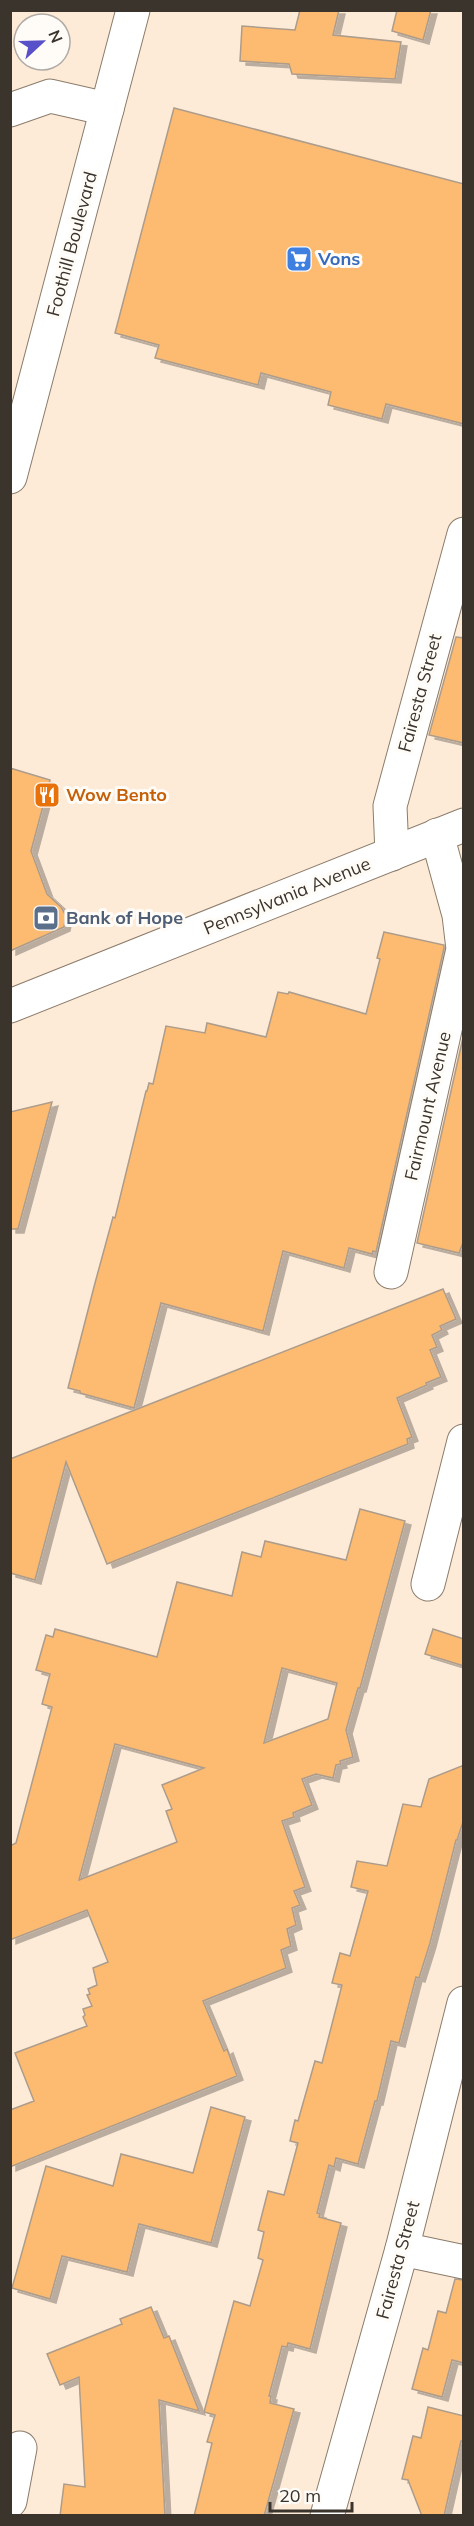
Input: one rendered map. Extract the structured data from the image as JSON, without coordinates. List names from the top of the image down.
{
  "streets": {
    "street": [
      "Foothill Boulevard",
      "Fairesta Street",
      "Pennsylvania Avenue",
      "Fairmount Avenue"
    ]
  },
  "crossings": [
    ["Fairesta Street", "Pennsylvania Avenue"],
    ["Pennsylvania Avenue", "Fairmount Avenue"]
  ],
  "places": {
    "supermarket": ["Vons"],
    "restaurant": ["Wow Bento"],
    "bank": ["Bank of Hope"]
  },
  "scale_bar": "20 m",
  "north": "right"
}
